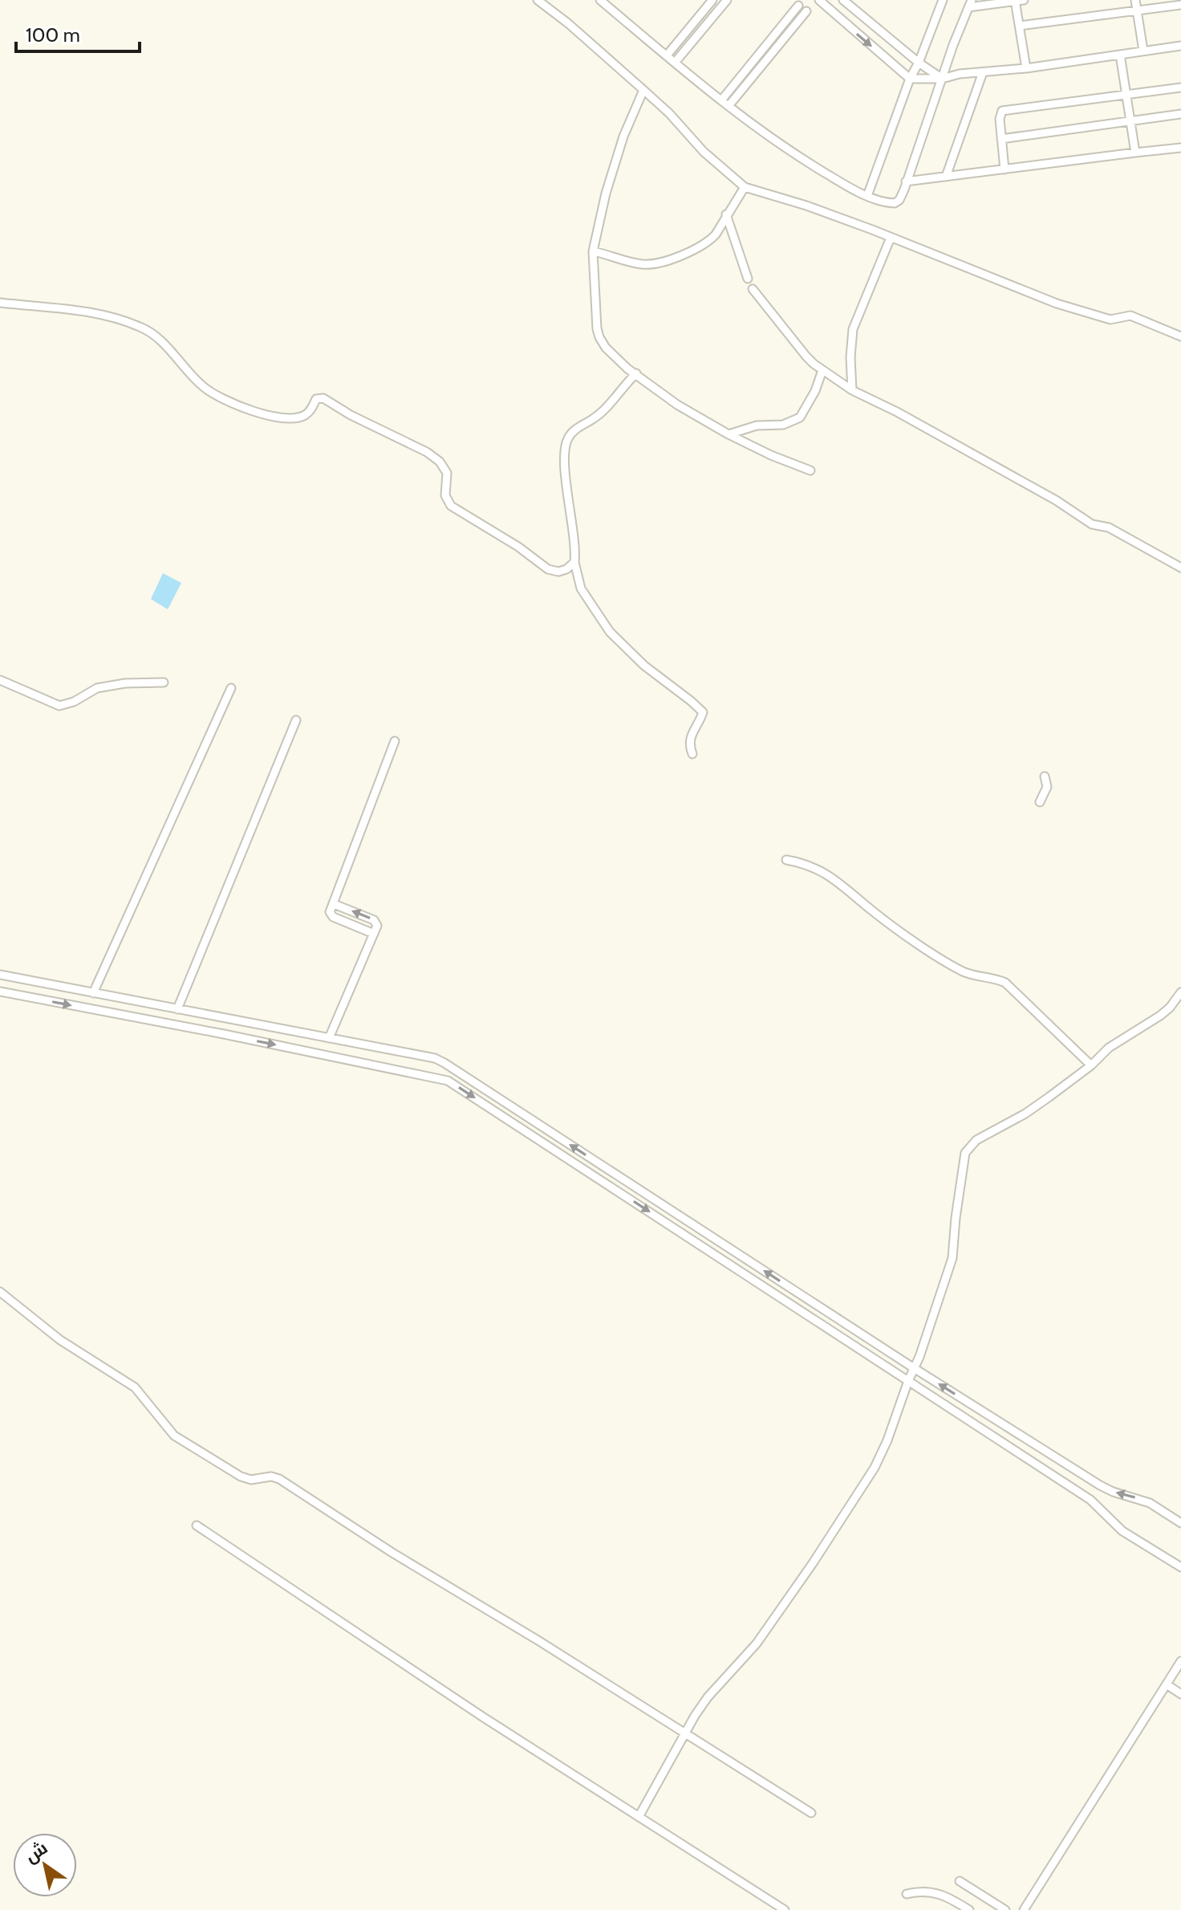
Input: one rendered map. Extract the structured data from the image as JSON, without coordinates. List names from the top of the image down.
{
  "scale_bar": "100 m",
  "north": "top left"
}
